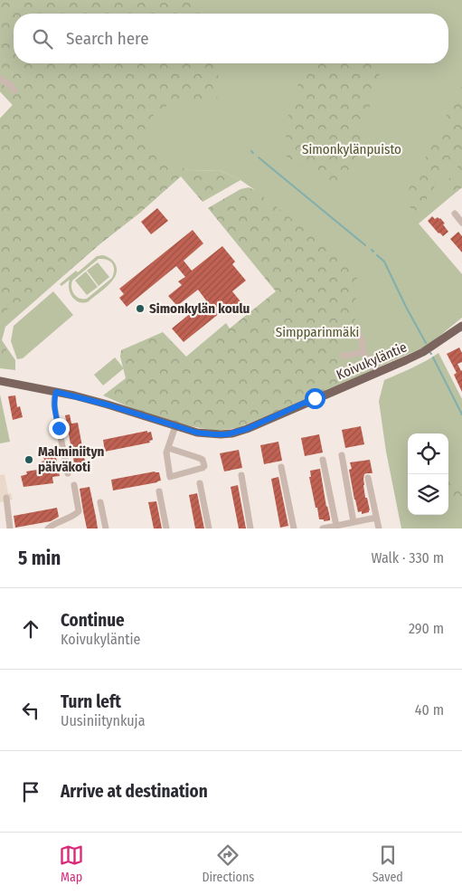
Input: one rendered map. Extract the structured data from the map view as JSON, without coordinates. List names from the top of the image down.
{
  "streets": {
    "main road": ["Koivukyläntie"]
  },
  "parks": ["Simonkylänpuisto", "Simpparinmäki"],
  "places": ["Simonkylän koulu", "Malminiityn päiväkoti"],
  "page": {
    "search": "Search here",
    "heading": ["5 min", "Walk · 330 m"],
    "list": [
      ["Continue", "Koivukyläntie", "290 m"],
      ["Turn left", "Uusiniitynkuja", "40 m"],
      "Arrive at destination"
    ],
    "nav": ["Map", "Directions", "Saved"]
  }
}
